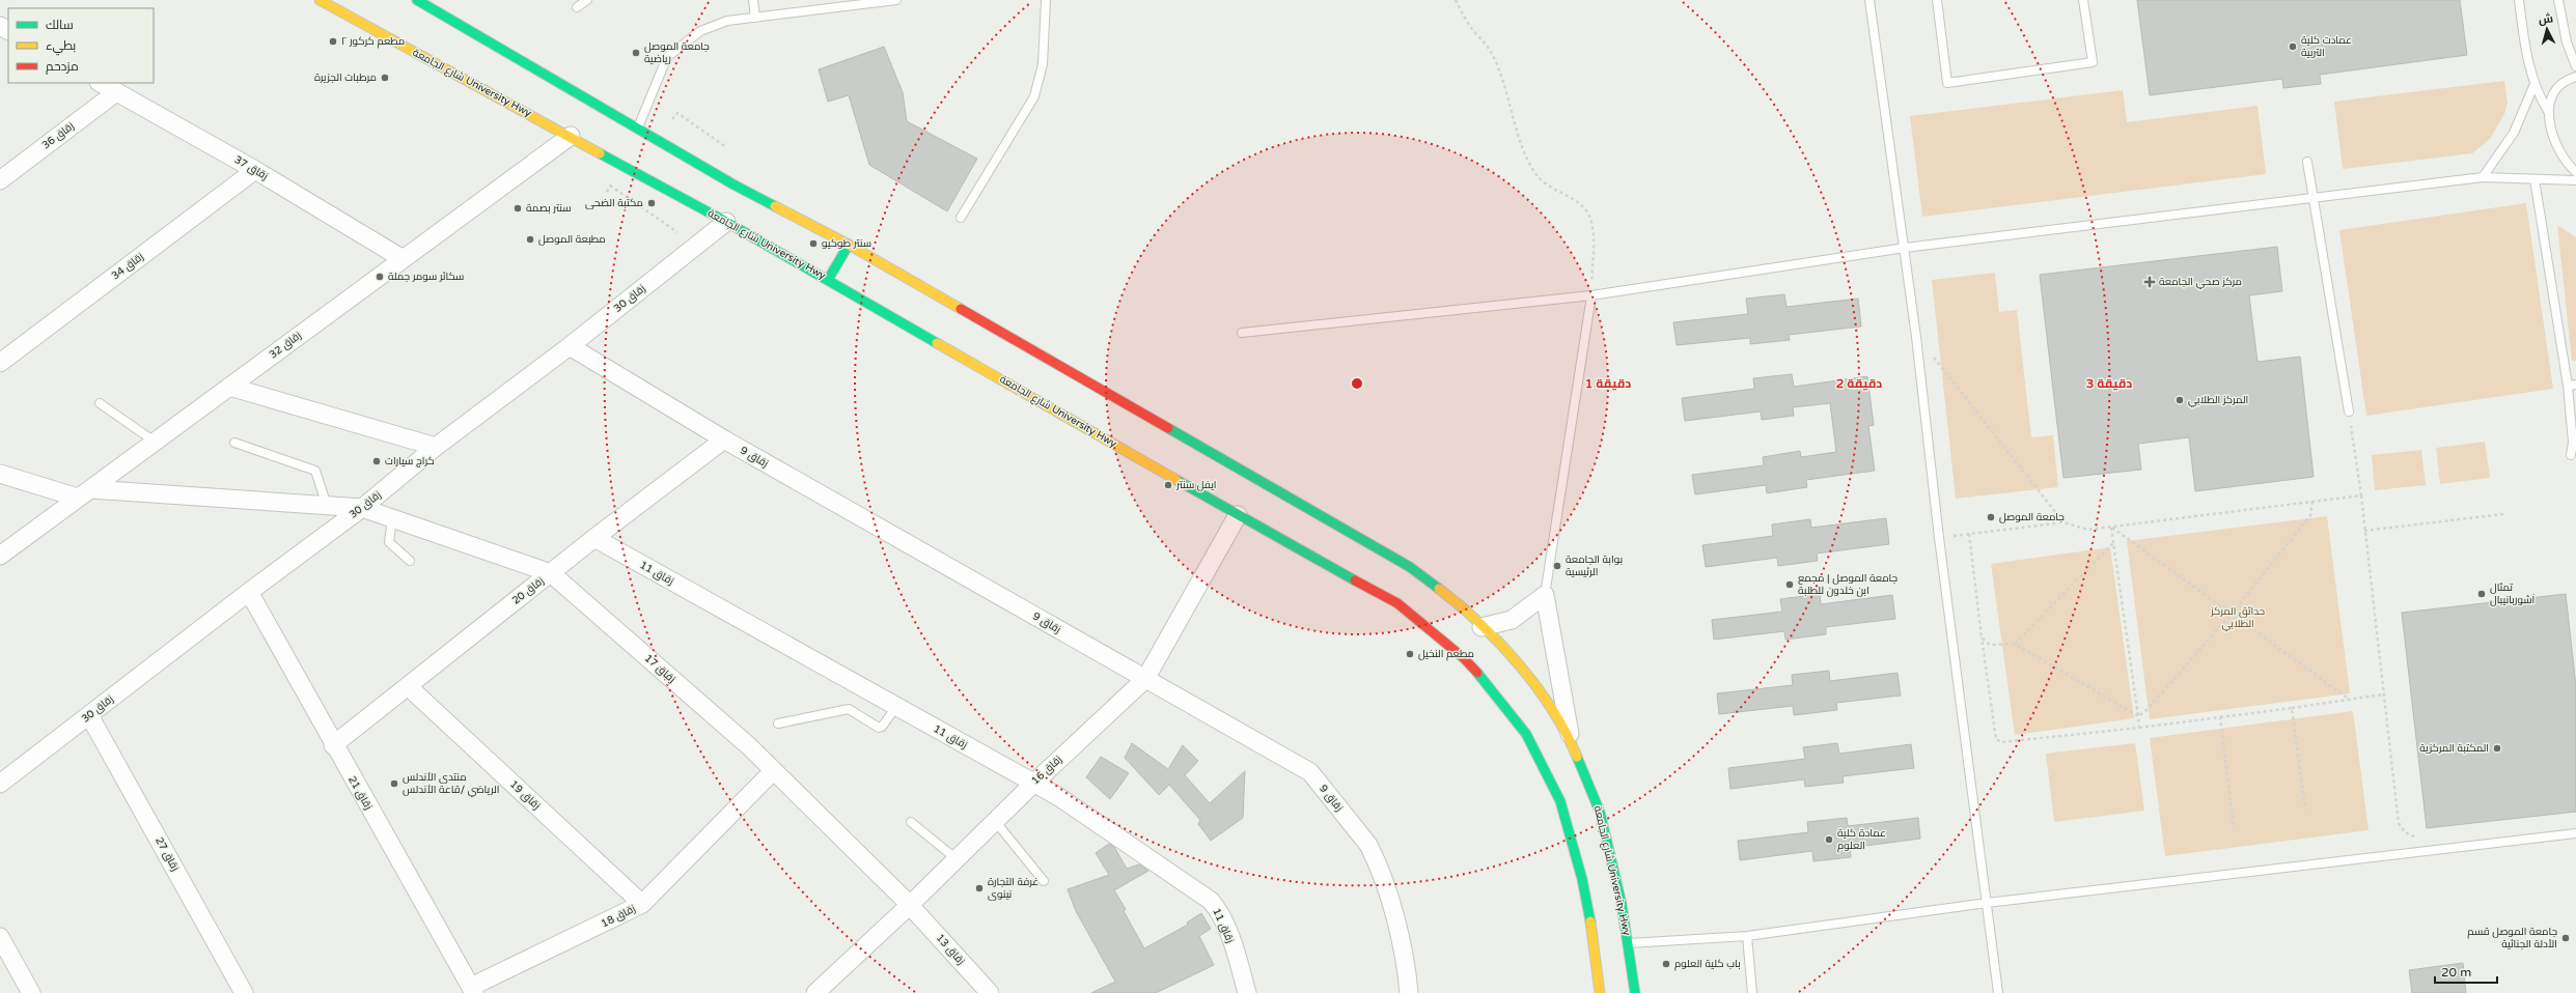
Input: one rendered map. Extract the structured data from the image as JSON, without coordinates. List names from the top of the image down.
{
  "streets": {
    "main road": ["شارع الجامعة University Hwy"],
    "street": [
      "زقاق 36",
      "زقاق 37",
      "زقاق 34",
      "زقاق 30",
      "زقاق 32",
      "زقاق 9",
      "زقاق 11",
      "زقاق 20",
      "زقاق 17",
      "زقاق 16",
      "زقاق 21",
      "زقاق 19",
      "زقاق 27",
      "زقاق 18",
      "زقاق 13"
    ]
  },
  "crossings": [
    ["شارع الجامعة University Hwy", "زقاق 30"],
    ["شارع الجامعة University Hwy", "زقاق 32"],
    ["شارع الجامعة University Hwy", "زقاق 16"],
    ["زقاق 36", "زقاق 37"],
    ["زقاق 37", "زقاق 34"],
    ["زقاق 37", "زقاق 32"],
    ["زقاق 30", "زقاق 9"],
    ["زقاق 30", "زقاق 17"],
    ["زقاق 30", "زقاق 21"],
    ["زقاق 30", "زقاق 27"],
    ["زقاق 32", "زقاق 17"],
    ["زقاق 9", "زقاق 20"],
    ["زقاق 9", "زقاق 16"],
    ["زقاق 11", "زقاق 20"],
    ["زقاق 11", "زقاق 16"],
    ["زقاق 20", "زقاق 17"],
    ["زقاق 20", "زقاق 21"],
    ["زقاق 20", "زقاق 19"],
    ["زقاق 17", "زقاق 16"],
    ["زقاق 17", "زقاق 18"],
    ["زقاق 17", "زقاق 13"],
    ["زقاق 16", "زقاق 13"],
    ["زقاق 21", "زقاق 18"],
    ["زقاق 19", "زقاق 18"]
  ],
  "parks": ["حدائق المركز الطلابي"],
  "places": {
    "other": [
      "مطعم كركور ٢",
      "عمادت كلية التربية",
      "جامعة الموصل رياضية",
      "مرطبات الجزيرة",
      "مكتبة الضحى",
      "سنتر بصمة",
      "مطبعة الموصل",
      "سنتر طوكيو",
      "سكائر سومر جملة",
      "المركز الطلابي",
      "كراج سيارات",
      "ايفل سنتر",
      "جامعة الموصل",
      "بوابة الجامعة الرئيسية",
      "جامعة الموصل | مجمع ابن خلدون للطلبة",
      "تمثال آشوربانيبال",
      "مطعم النخيل",
      "المكتبة المركزية",
      "منتدى الأندلس الرياضي /قاعة الأندلس",
      "عمادة كلية العلوم",
      "غرفة التجارة نينوى",
      "جامعة الموصل قسم الأدلة الجنائية",
      "باب كلية العلوم"
    ],
    "health": ["مركز صحي الجامعة"]
  },
  "legend": ["سالك", "بطيء", "مزدحم"],
  "scale_bar": "20 m",
  "north": "top",
  "rings": ["1 دقيقة", "2 دقيقة", "3 دقيقة"]
}
